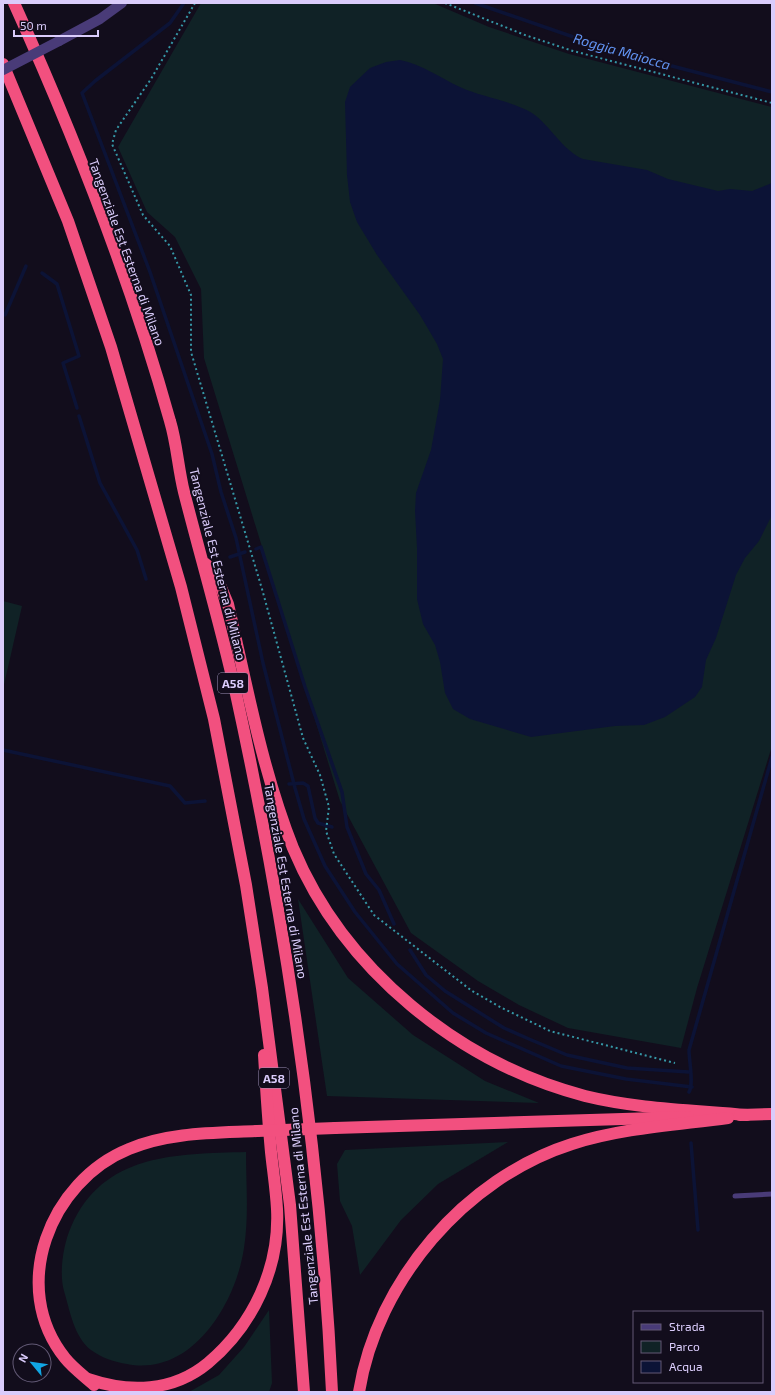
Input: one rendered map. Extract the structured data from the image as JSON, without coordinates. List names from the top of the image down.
{
  "streets": {
    "highway": ["Tangenziale Est Esterna di Milano", "A58"]
  },
  "crossings": [
    ["Tangenziale Est Esterna di Milano", "A58"]
  ],
  "water": ["Roggia Maiocca"],
  "legend": ["Strada", "Parco", "Acqua"],
  "scale_bar": "50 m",
  "north": "top left"
}
